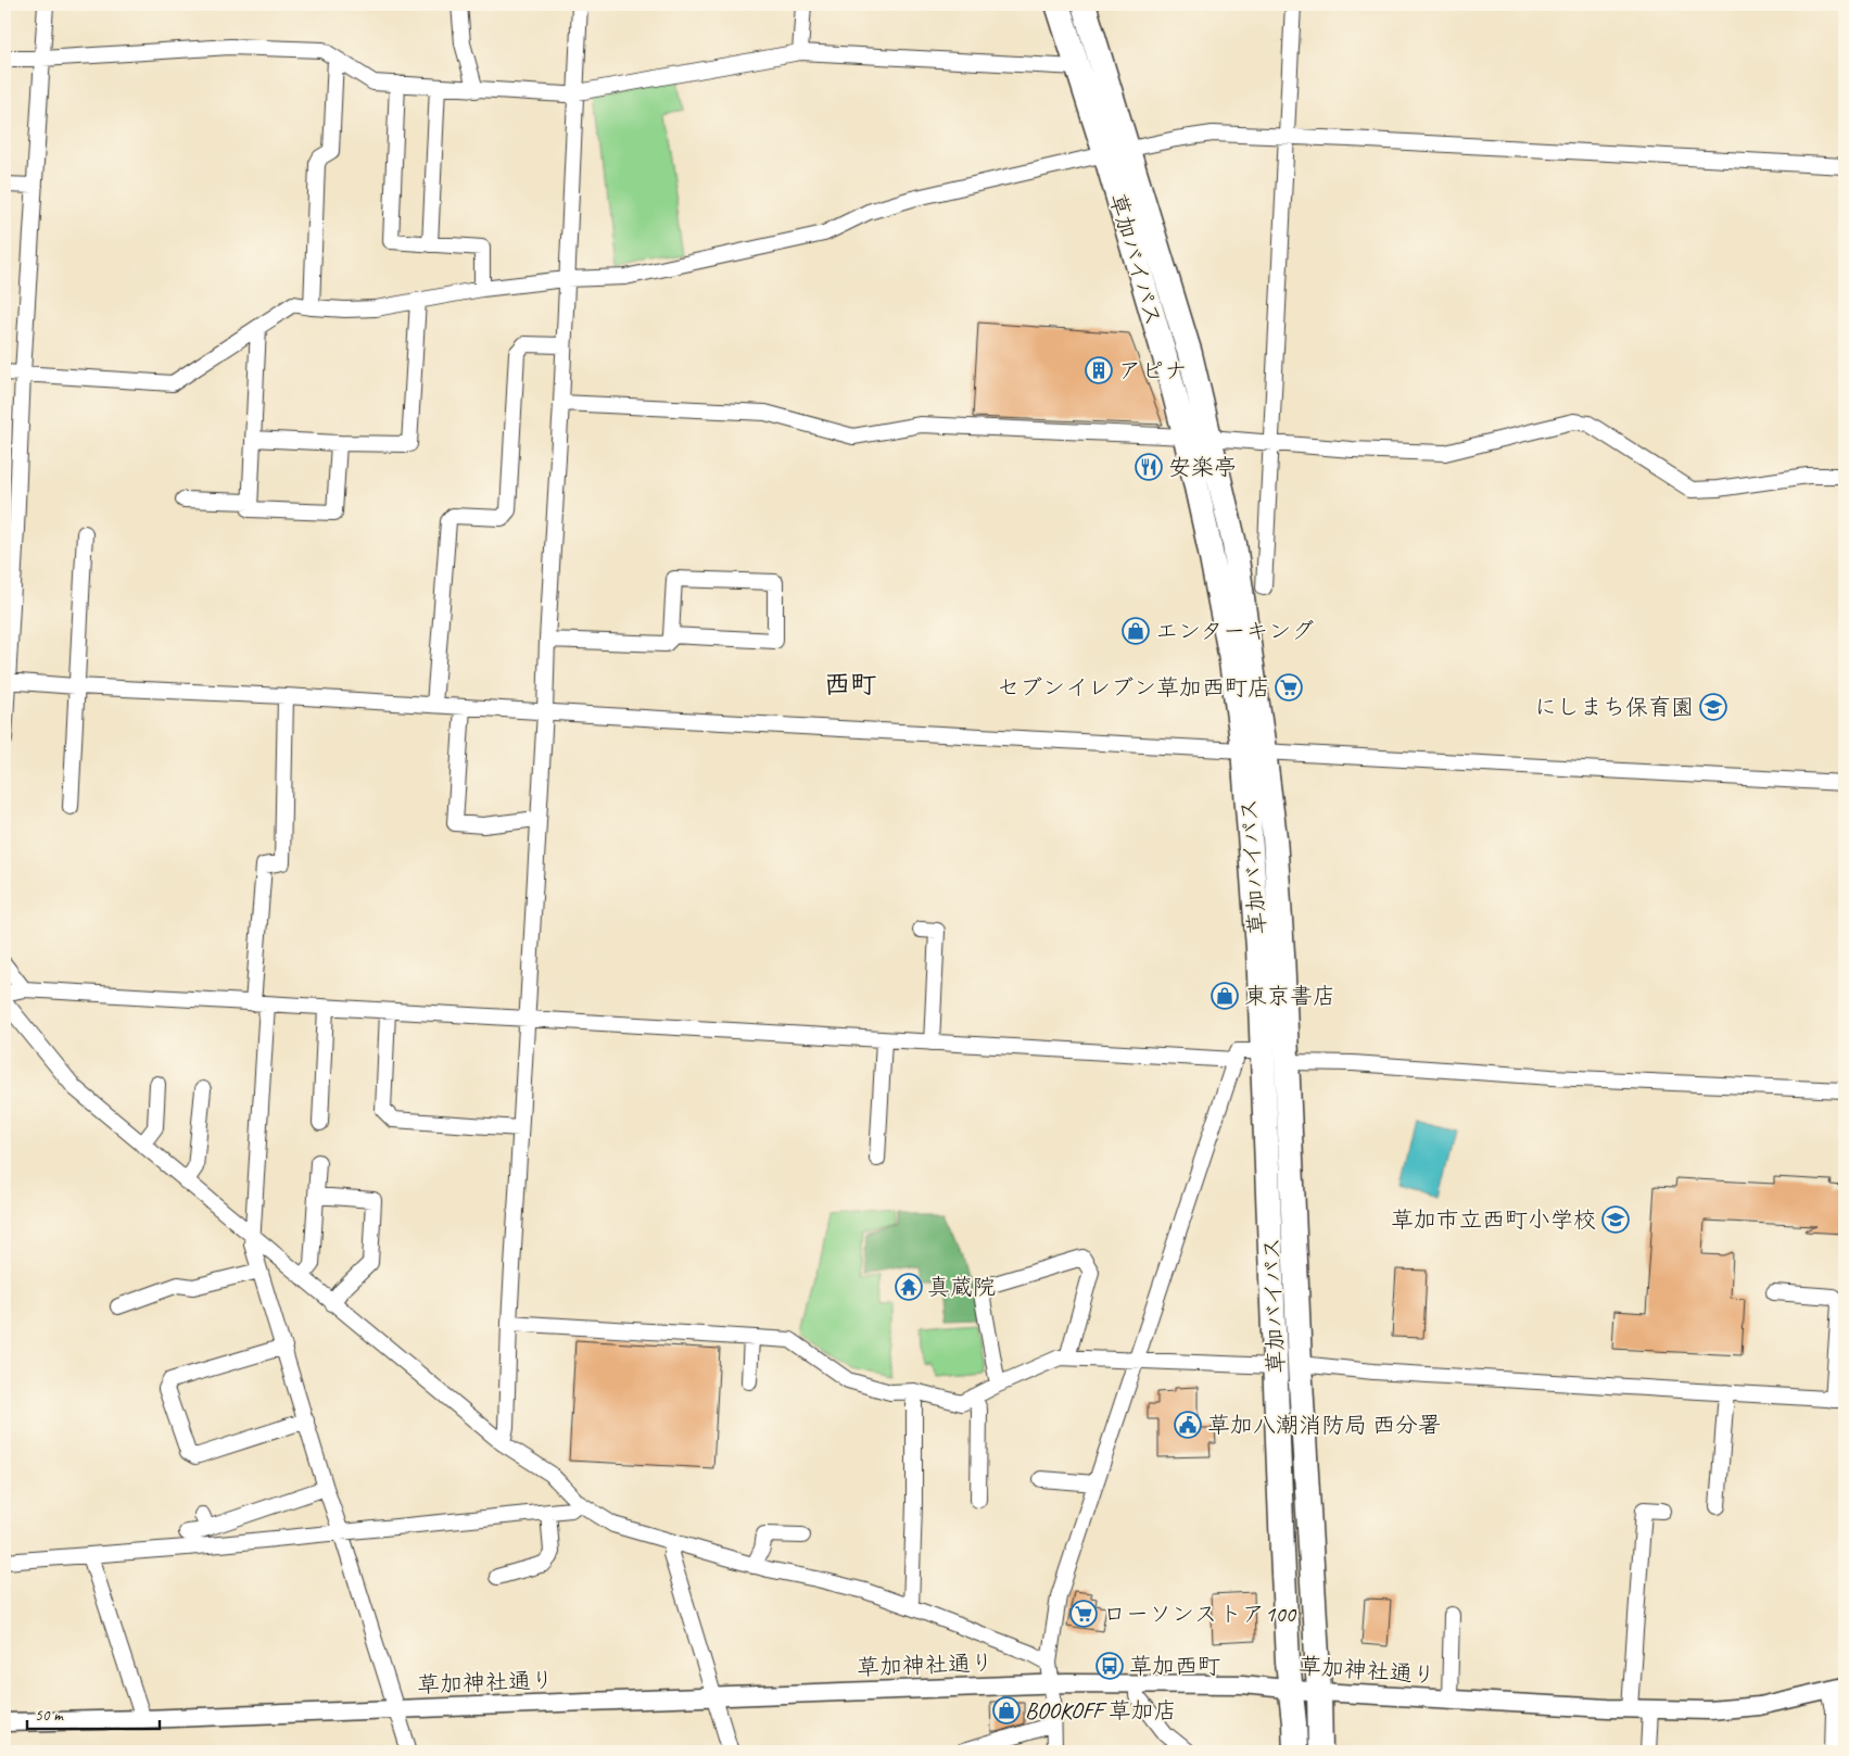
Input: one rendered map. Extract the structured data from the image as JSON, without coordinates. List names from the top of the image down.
{
  "streets": {
    "highway": ["草加バイパス"],
    "street": ["草加神社通り"]
  },
  "crossings": [
    ["草加バイパス", "草加神社通り"]
  ],
  "districts": ["西町"],
  "places": {
    "building": ["アピナ"],
    "restaurant": ["安楽亭"],
    "shop": ["エンターキング", "東京書店", "BOOKOFF 草加店"],
    "supermarket": ["セブンイレブン草加西町店", "ローソンストア100"],
    "school or university": ["にしまち保育園", "草加市立西町小学校"],
    "temple": ["真蔵院"],
    "public building": ["草加八潮消防局 西分署"],
    "bus stop": ["草加西町"]
  },
  "scale_bar": "50 m"
}
